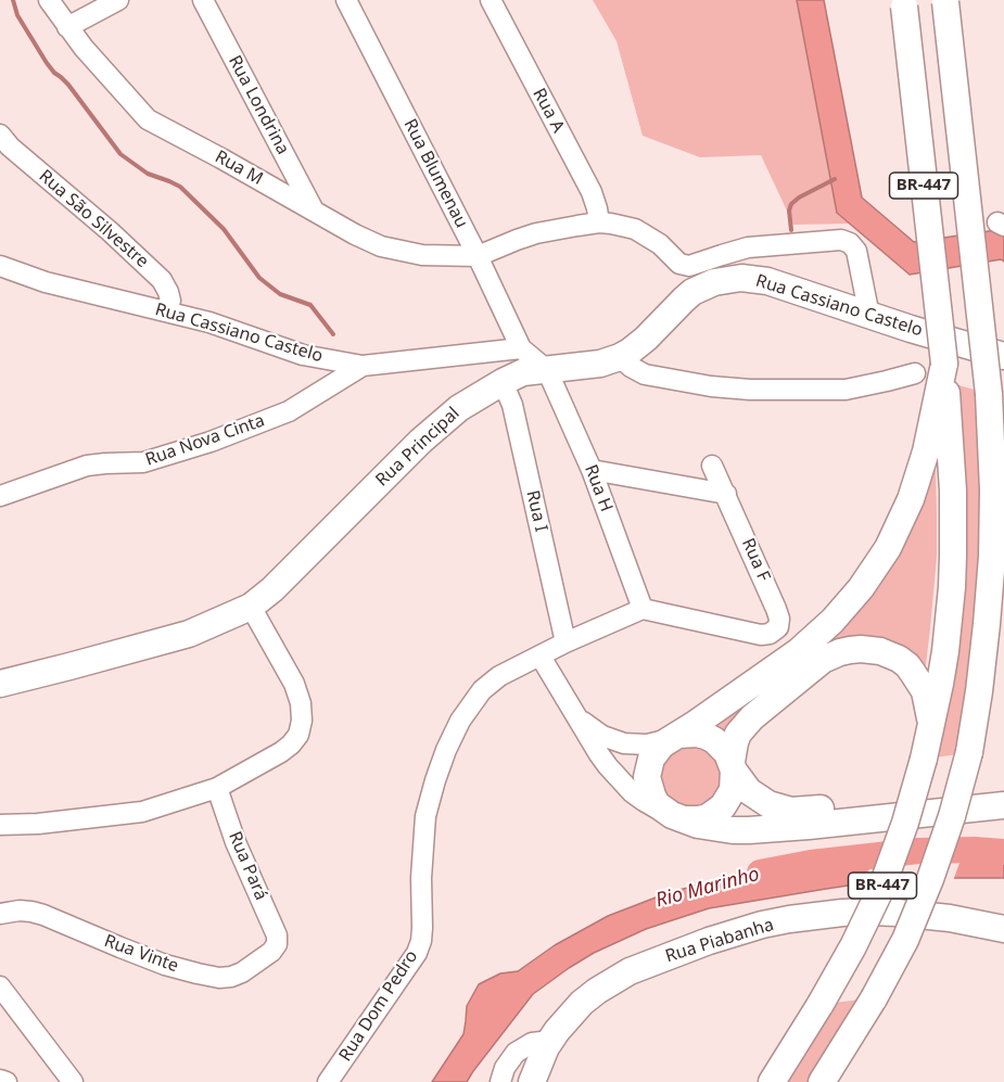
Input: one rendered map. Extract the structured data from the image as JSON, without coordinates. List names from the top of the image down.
{
  "streets": {
    "main road": [
      "BR-447",
      "Rua Cassiano Castelo",
      "Rua Principal",
      "Rua Piabanha"
    ],
    "street": [
      "Rua Londrina",
      "Rua A",
      "Rua M",
      "Rua Blumenau",
      "Rua São Silvestre",
      "Rua Nova Cinta",
      "Rua H",
      "Rua I",
      "Rua F",
      "Rua Pará",
      "Rua Vinte",
      "Rua Dom Pedro"
    ]
  },
  "crossings": [
    ["Rua Londrina", "Rua M"],
    ["Rua M", "Rua Blumenau"],
    ["Rua Blumenau", "Rua Cassiano Castelo"],
    ["Rua São Silvestre", "Rua Cassiano Castelo"],
    ["Rua Cassiano Castelo", "Rua Nova Cinta"],
    ["Rua Cassiano Castelo", "Rua Principal"],
    ["Rua Principal", "Rua H"],
    ["Rua Principal", "Rua I"],
    ["Rua H", "Rua F"],
    ["Rua H", "Rua Dom Pedro"],
    ["Rua I", "Rua Dom Pedro"],
    ["Rua F", "Rua Dom Pedro"],
    ["Rua Pará", "Rua Vinte"]
  ],
  "water": ["Rio Marinho"]
}
